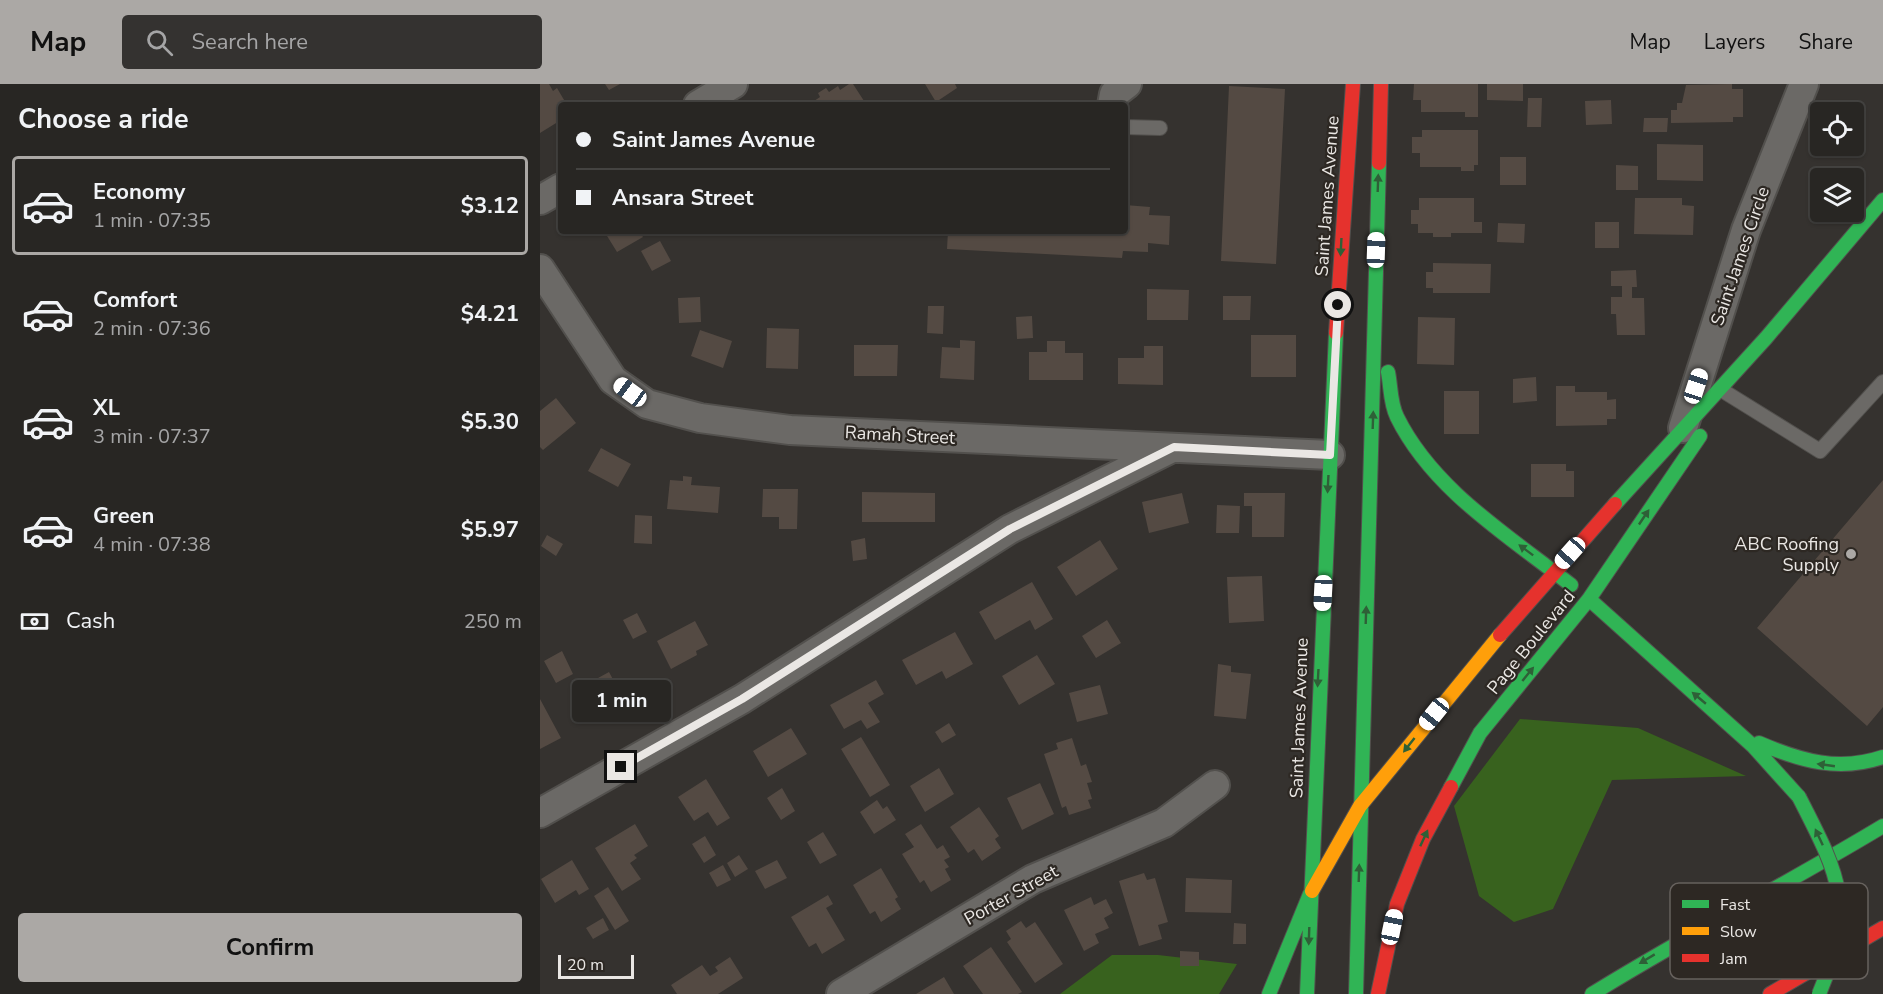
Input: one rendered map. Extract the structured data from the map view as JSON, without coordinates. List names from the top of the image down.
{
  "streets": {
    "main road": ["Saint James Avenue", "Page Boulevard"],
    "street": ["Saint James Circle", "Ramah Street", "Porter Street"]
  },
  "crossings": [
    ["Saint James Avenue", "Ramah Street"],
    ["Saint James Avenue", "Page Boulevard"],
    ["Saint James Circle", "Page Boulevard"]
  ],
  "places": ["ABC Roofing Supply"],
  "legend": ["Fast", "Slow", "Jam"],
  "scale_bar": "20 m",
  "page": {
    "header": "Map",
    "search": "Search here",
    "nav": ["Map", "Layers", "Share"],
    "heading": "Choose a ride",
    "banner": ["Saint James Avenue", "Ansara Street"],
    "list": [
      {
        "name": "Economy",
        "note": "1 min · 07:35",
        "value": "$3.12"
      },
      {
        "name": "Comfort",
        "note": "2 min · 07:36",
        "value": "$4.21"
      },
      {
        "name": "XL",
        "note": "3 min · 07:37",
        "value": "$5.30"
      },
      {
        "name": "Green",
        "note": "4 min · 07:38",
        "value": "$5.97"
      }
    ],
    "pay": ["Cash", "250 m"],
    "bubble": "1 min",
    "buttons": "Confirm",
    "scale": "20 m"
  }
}
